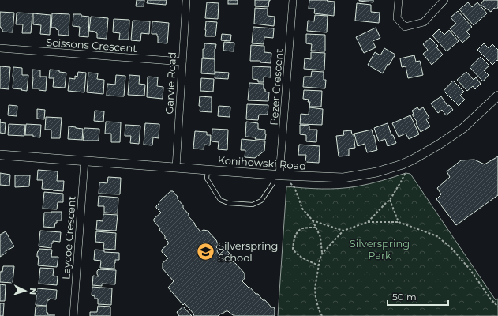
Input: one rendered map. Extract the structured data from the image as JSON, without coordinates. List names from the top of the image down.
{
  "streets": {
    "street": [
      "Scissons Crescent",
      "Garvie Road",
      "Pezer Crescent",
      "Konihowski Road",
      "Laycoe Crescent"
    ]
  },
  "crossings": [
    ["Scissons Crescent", "Garvie Road"],
    ["Garvie Road", "Konihowski Road"],
    ["Pezer Crescent", "Konihowski Road"],
    ["Konihowski Road", "Laycoe Crescent"]
  ],
  "parks": ["Silverspring Park"],
  "places": {
    "school or university": ["Silverspring School"]
  },
  "scale_bar": "50 m",
  "north": "right"
}
